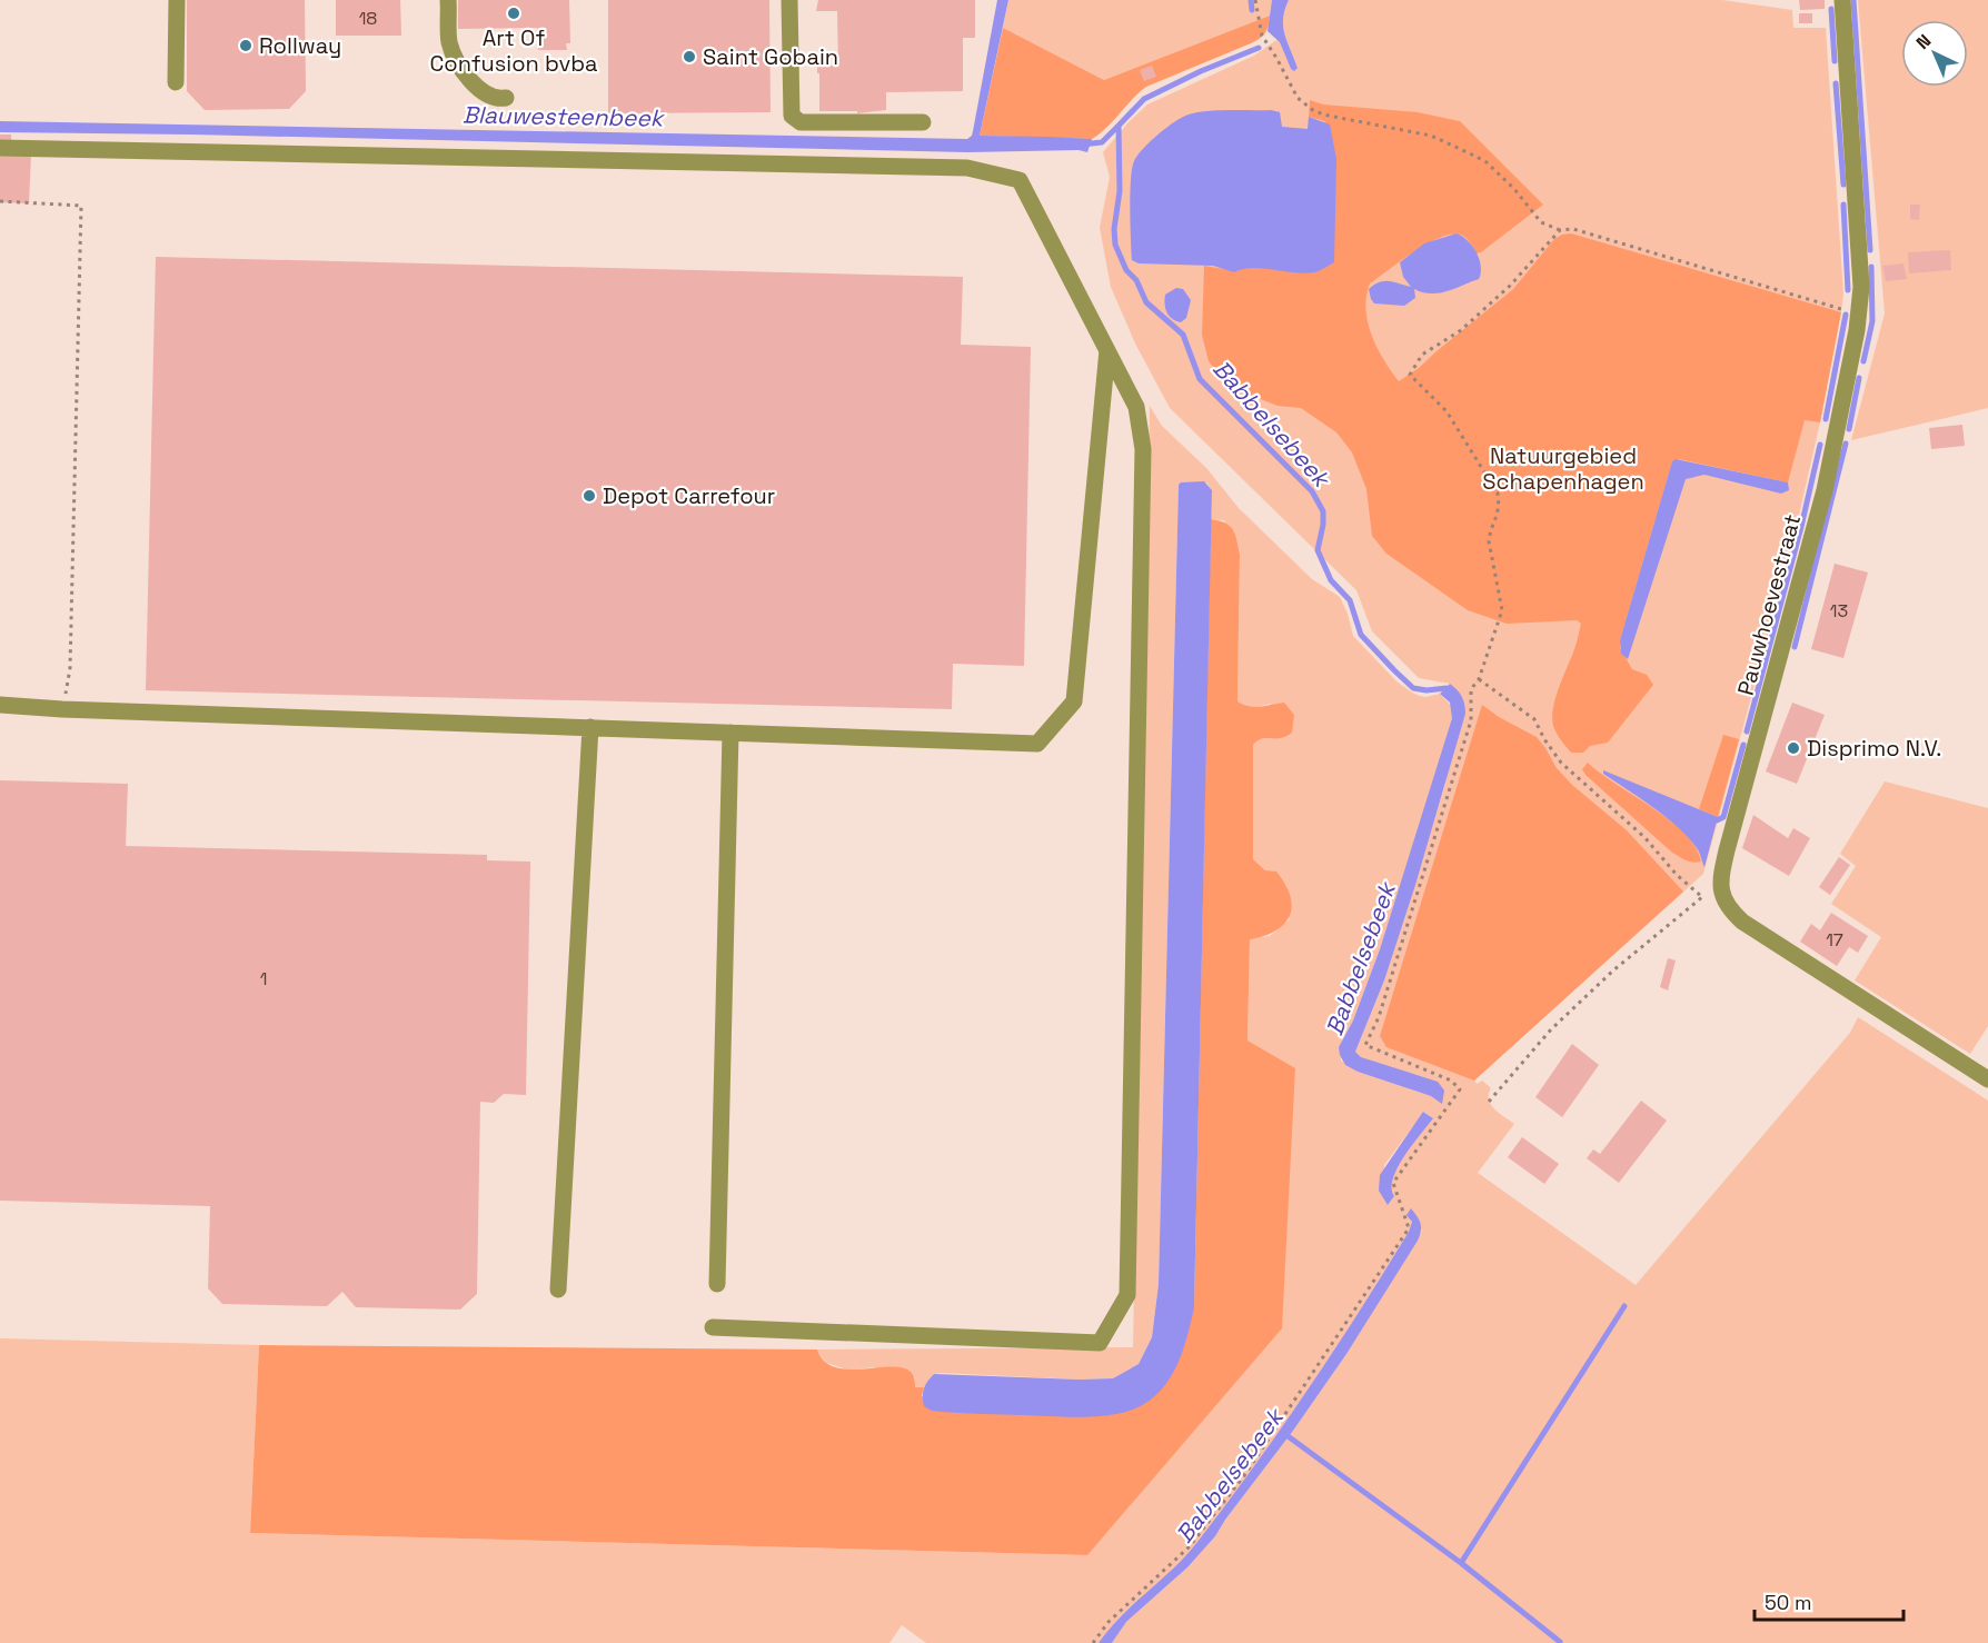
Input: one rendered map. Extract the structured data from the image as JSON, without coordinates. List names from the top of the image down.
{
  "streets": {
    "street": ["Pauwhoevestraat"]
  },
  "water": ["Blauwesteenbeek", "Babbelsebeek"],
  "parks": ["Natuurgebied Schapenhagen"],
  "places": [
    "Art Of Confusion bvba",
    "Rollway",
    "Saint Gobain",
    "Depot Carrefour",
    "Disprimo N.V."
  ],
  "house_numbers": [
    "18",
    "13",
    "17",
    "1"
  ],
  "scale_bar": "50 m",
  "north": "top left"
}
